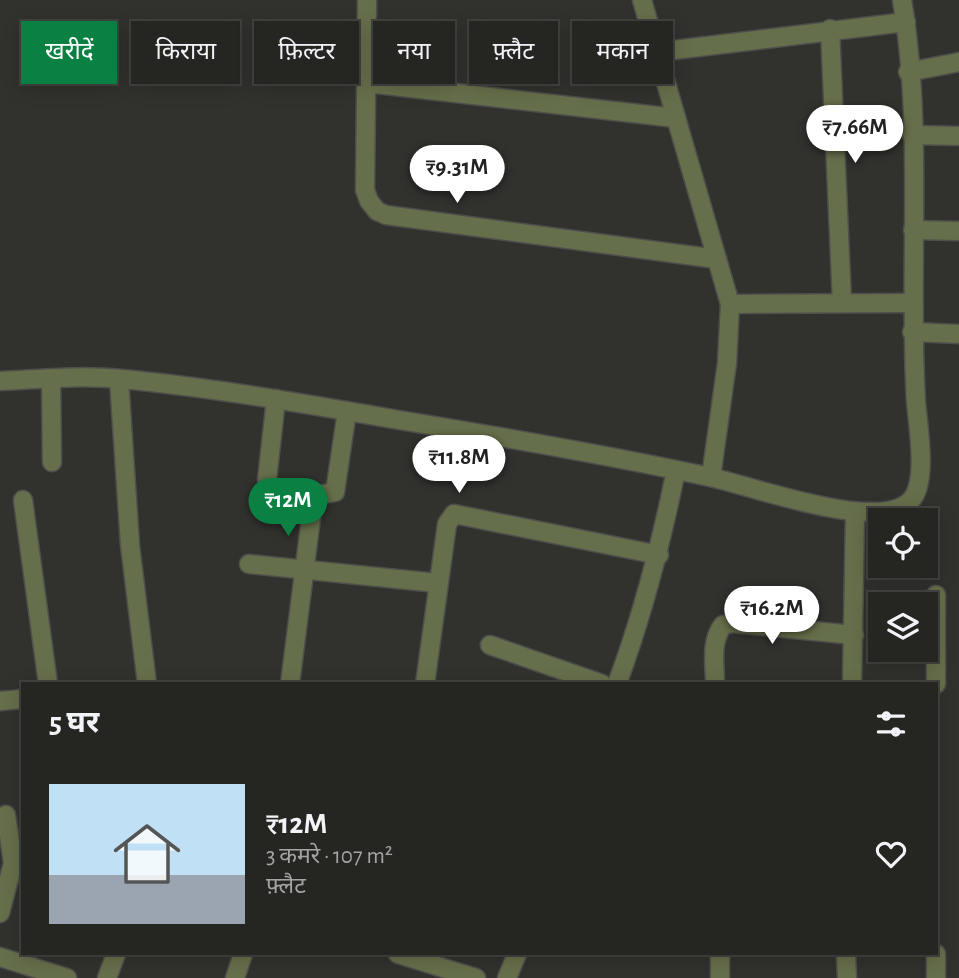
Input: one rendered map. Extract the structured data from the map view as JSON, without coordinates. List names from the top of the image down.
{
  "page": {
    "chip": [
      "खरीदें",
      "किराया",
      "फ़िल्टर",
      "नया",
      "फ़्लैट",
      "मकान"
    ],
    "price": [
      "₹7.66M",
      "₹9.31M",
      "₹11.8M",
      "₹12M",
      "₹16.2M"
    ],
    "heading": "5 घर",
    "list": [
      {
        "name": "₹12M",
        "note": "3 कमरे · 107 m² · फ़्लैट"
      }
    ]
  }
}
